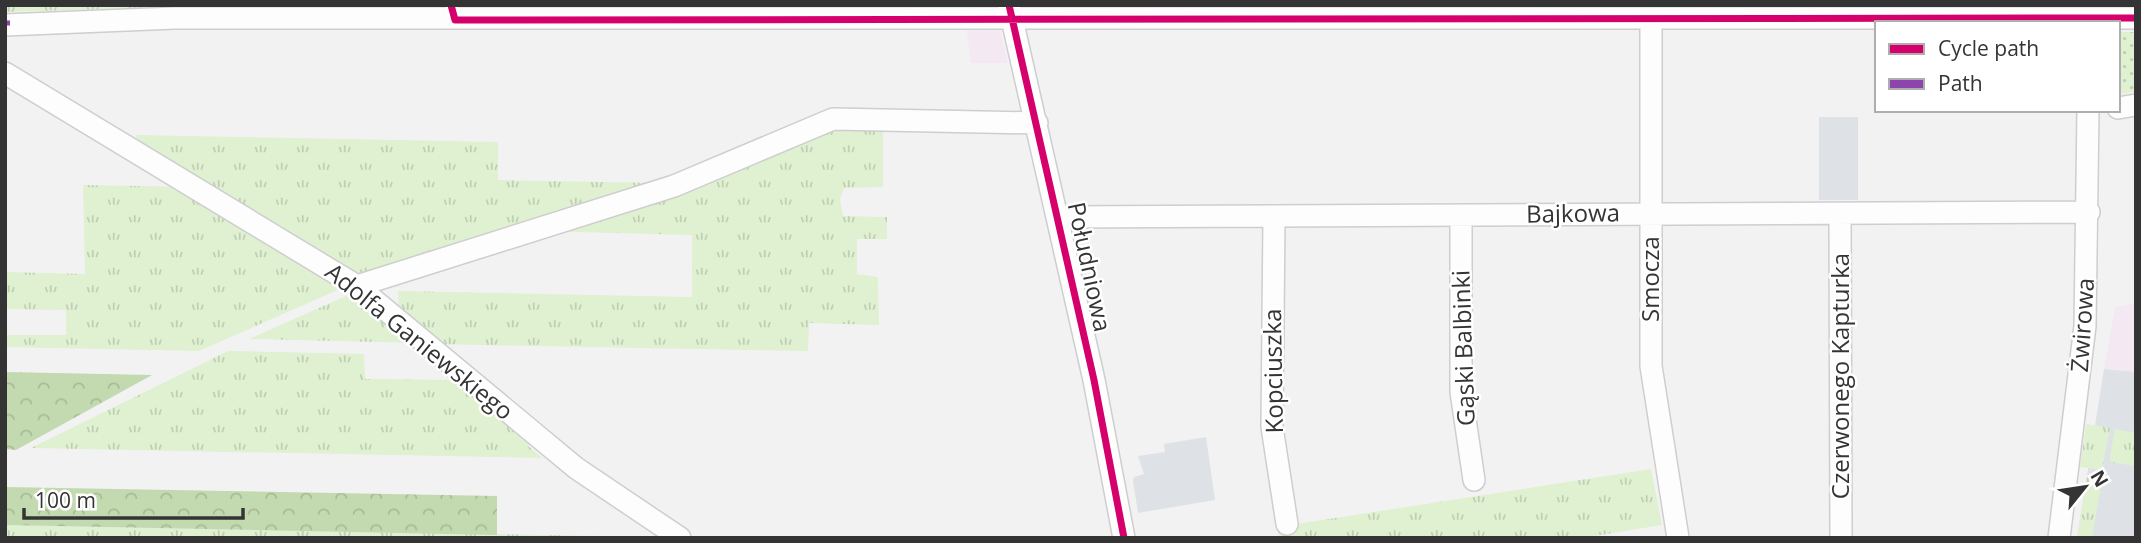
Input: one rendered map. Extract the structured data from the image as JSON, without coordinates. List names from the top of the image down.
{
  "streets": {
    "street": [
      "Bajkowa",
      "Południowa",
      "Smocza",
      "Żwirowa",
      "Adolfa Ganiewskiego",
      "Gąski Balbinki",
      "Kopciuszka",
      "Czerwonego Kapturka"
    ]
  },
  "crossings": [
    ["Bajkowa", "Południowa"],
    ["Bajkowa", "Smocza"],
    ["Bajkowa", "Żwirowa"],
    ["Bajkowa", "Gąski Balbinki"],
    ["Bajkowa", "Kopciuszka"],
    ["Bajkowa", "Czerwonego Kapturka"]
  ],
  "legend": ["Cycle path", "Path"],
  "scale_bar": "100 m",
  "north": "top right"
}
